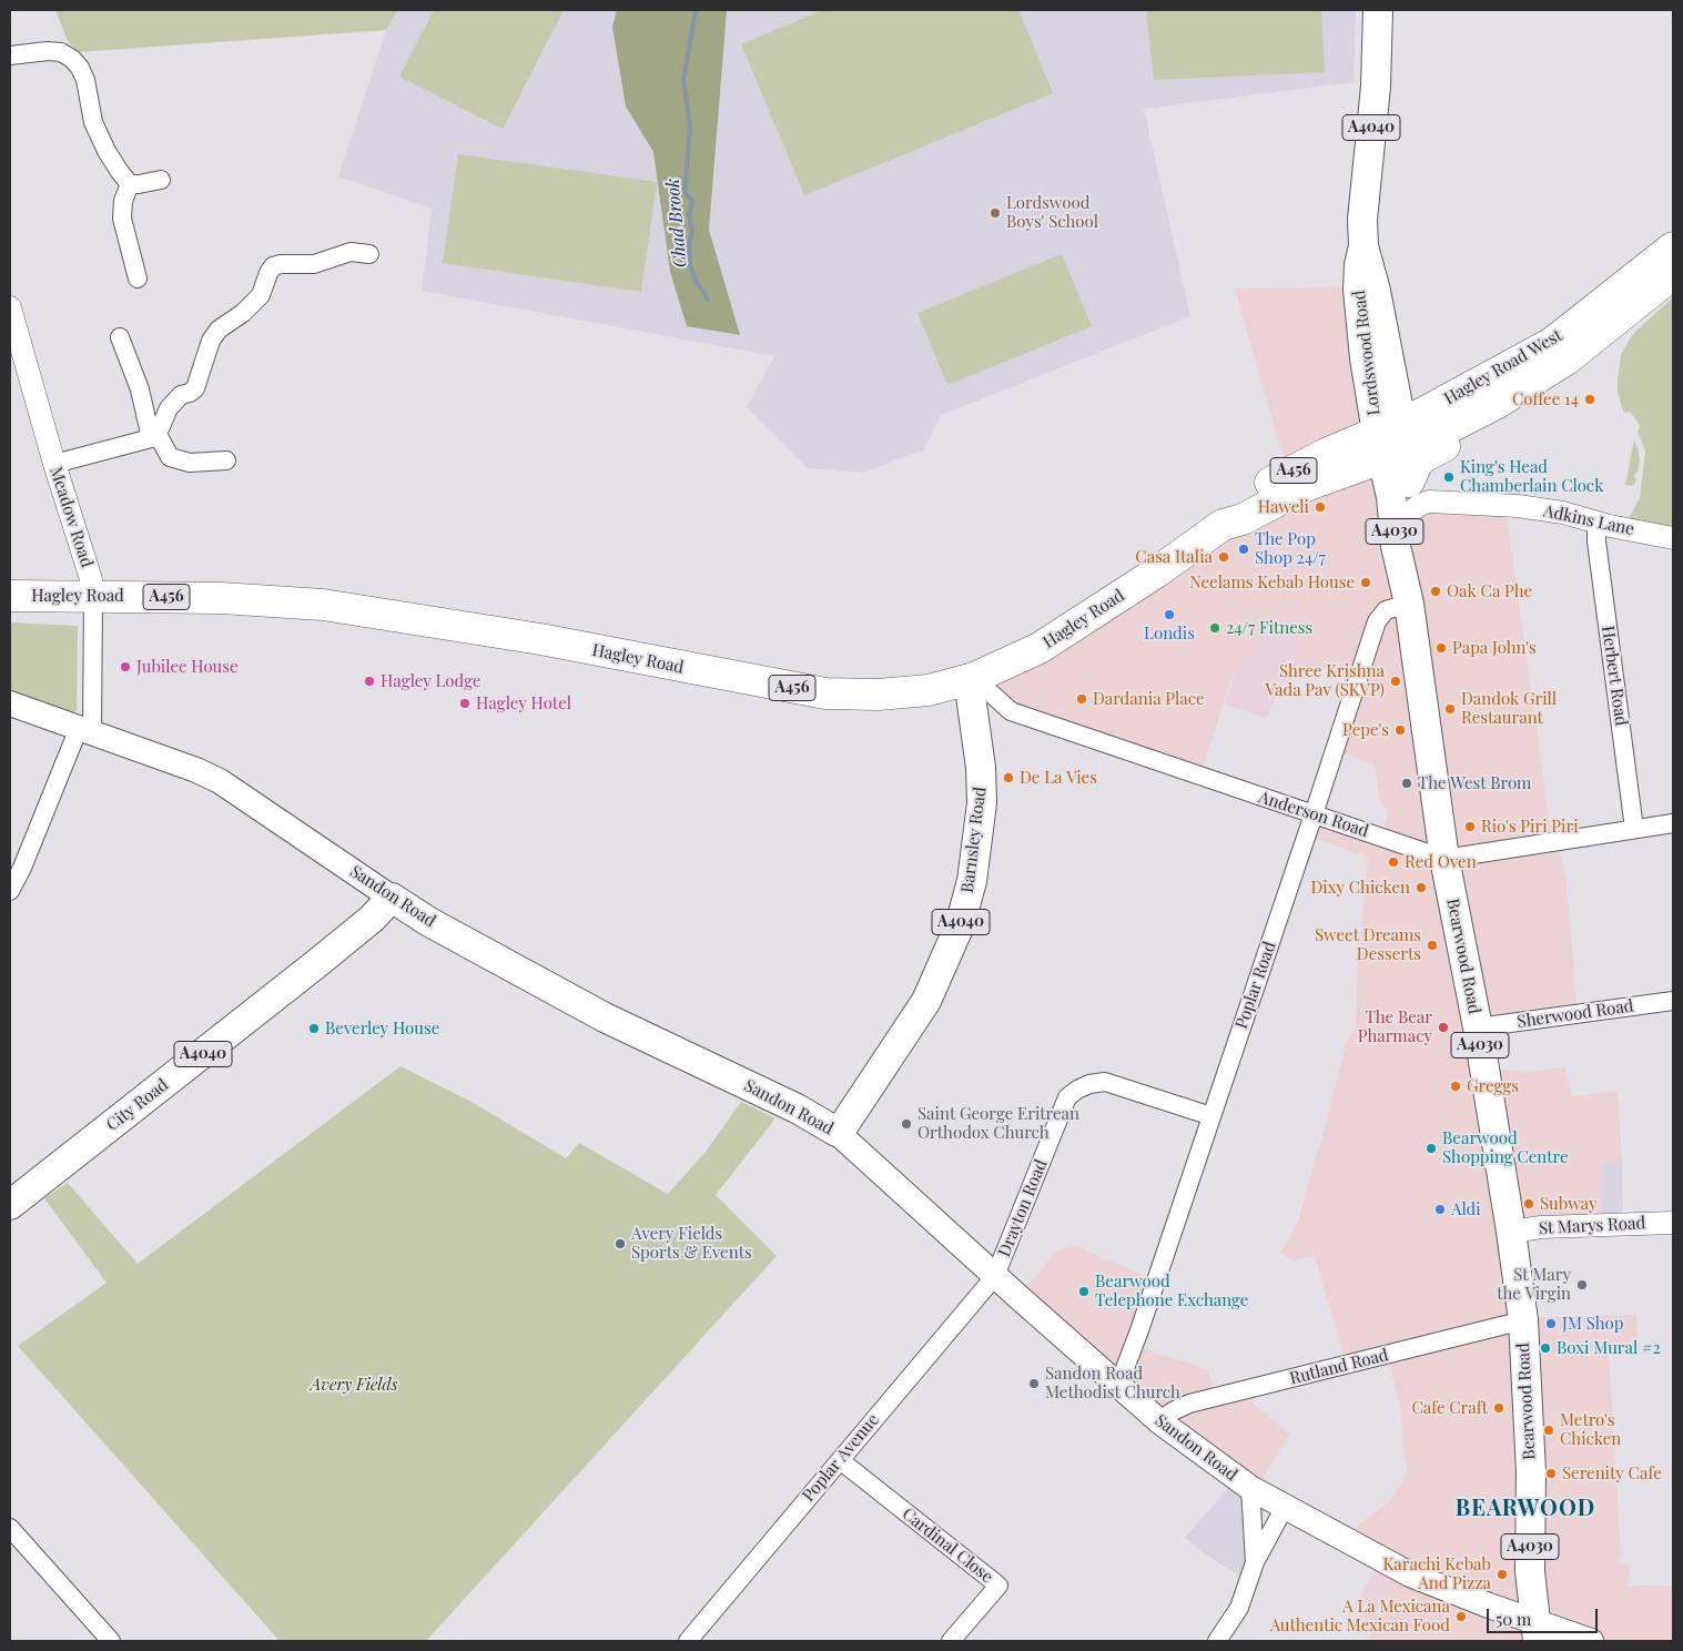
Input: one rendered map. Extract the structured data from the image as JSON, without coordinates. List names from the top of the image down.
{
  "streets": {
    "highway": ["Hagley Road West", "A456", "Hagley Road"],
    "main road": [
      "A4040",
      "Lordswood Road",
      "A4030",
      "Barnsley Road",
      "Sandon Road",
      "Bearwood Road",
      "City Road"
    ],
    "street": [
      "Meadow Road",
      "Adkins Lane",
      "Herbert Road",
      "Anderson Road",
      "Poplar Road",
      "Sherwood Road",
      "Drayton Road",
      "St Marys Road",
      "Rutland Road",
      "Poplar Avenue",
      "Cardinal Close"
    ]
  },
  "crossings": [
    ["Lordswood Road", "Hagley Road West"],
    ["Lordswood Road", "Hagley Road"],
    ["Lordswood Road", "Bearwood Road"],
    ["Hagley Road West", "A456"],
    ["Hagley Road West", "Hagley Road"],
    ["Hagley Road West", "Bearwood Road"],
    ["A456", "Bearwood Road"],
    ["Meadow Road", "Hagley Road"],
    ["Meadow Road", "Sandon Road"],
    ["Adkins Lane", "Herbert Road"],
    ["Adkins Lane", "Bearwood Road"],
    ["Hagley Road", "Anderson Road"],
    ["Hagley Road", "Barnsley Road"],
    ["Hagley Road", "Bearwood Road"],
    ["Herbert Road", "Anderson Road"],
    ["Anderson Road", "Barnsley Road"],
    ["Anderson Road", "Bearwood Road"],
    ["Anderson Road", "Poplar Road"],
    ["Barnsley Road", "Sandon Road"],
    ["Sandon Road", "Bearwood Road"],
    ["Sandon Road", "Poplar Road"],
    ["Sandon Road", "City Road"],
    ["Sandon Road", "Drayton Road"],
    ["Sandon Road", "Rutland Road"],
    ["Sandon Road", "Poplar Avenue"],
    ["Bearwood Road", "Poplar Road"],
    ["Bearwood Road", "Sherwood Road"],
    ["Bearwood Road", "St Marys Road"],
    ["Bearwood Road", "Rutland Road"],
    ["Poplar Road", "Drayton Road"],
    ["Drayton Road", "Poplar Avenue"],
    ["Poplar Avenue", "Cardinal Close"]
  ],
  "districts": ["BEARWOOD"],
  "water": ["Chad Brook"],
  "parks": ["Avery Fields"],
  "places": [
    "Lordswood Boys' School",
    "Coffee 14",
    "King's Head Chamberlain Clock",
    "Haweli",
    "The Pop Shop 24/7",
    "Casa Italia",
    "Neelams Kebab House",
    "Oak Ca Phe",
    "Londis",
    "24/7 Fitness",
    "Papa John's",
    "Jubilee House",
    "Hagley Lodge",
    "Shree Krishna Vada Pav (SKVP)",
    "Dardania Place",
    "Hagley Hotel",
    "Dandok Grill Restaurant",
    "Pepe's",
    "De La Vies",
    "The West Brom",
    "Rio's Piri Piri",
    "Red Oven",
    "Dixy Chicken",
    "Sweet Dreams Desserts",
    "The Bear Pharmacy",
    "Beverley House",
    "Greggs",
    "Saint George Eritrean Orthodox Church",
    "Bearwood Shopping Centre",
    "Subway",
    "Aldi",
    "Avery Fields Sports & Events",
    "St Mary the Virgin",
    "Bearwood Telephone Exchange",
    "JM Shop",
    "Boxi Mural #2",
    "Sandon Road Methodist Church",
    "Cafe Craft",
    "Metro's Chicken",
    "Serenity Cafe",
    "Karachi Kebab And Pizza",
    "A La Mexicana Authentic Mexican Food"
  ],
  "scale_bar": "50 m"
}
